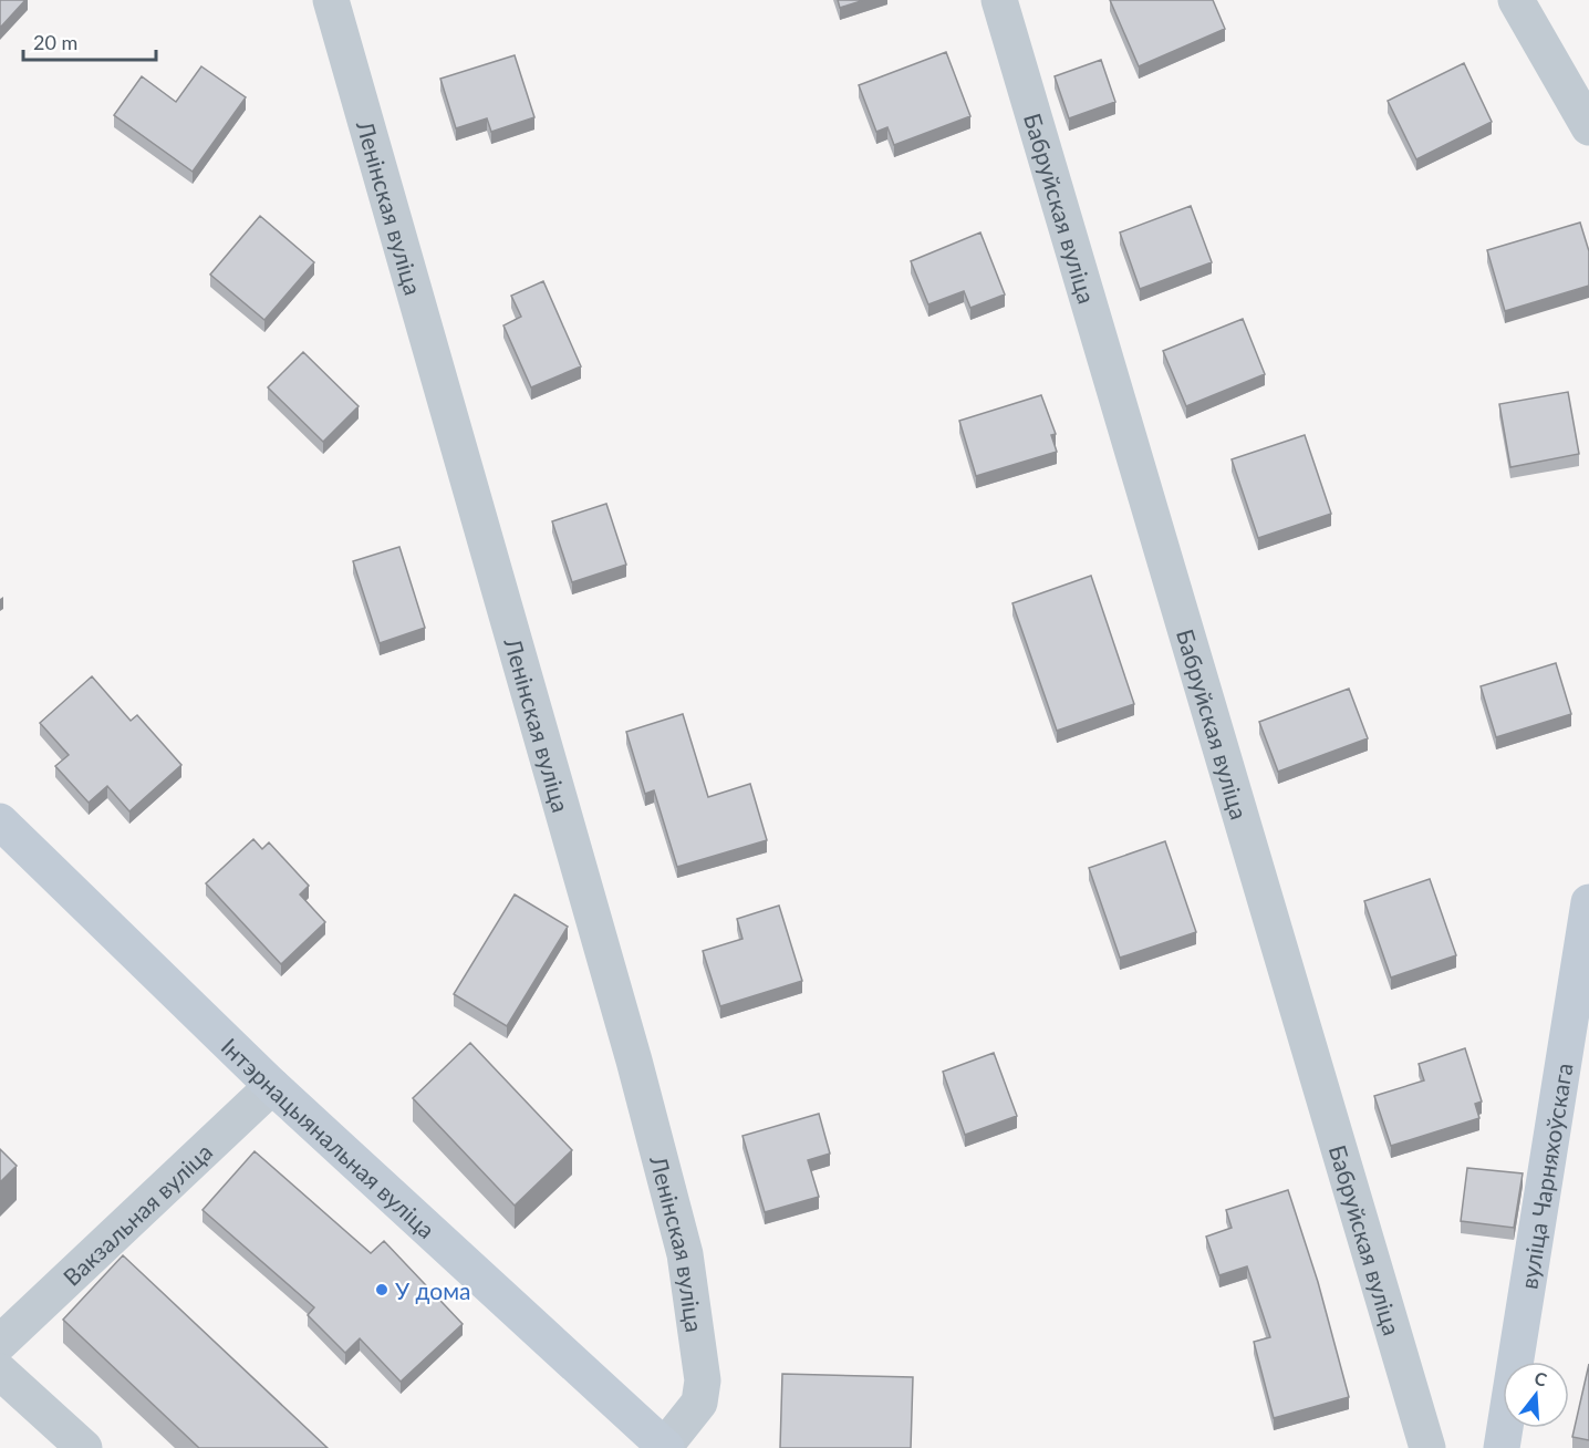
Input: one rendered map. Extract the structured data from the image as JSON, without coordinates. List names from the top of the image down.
{
  "streets": {
    "street": [
      "Ленінская вуліца",
      "Бабруйская вуліца",
      "Інтэрнацыянальная вуліца",
      "вуліца Чарняхоўскага",
      "Вакзальная вуліца"
    ]
  },
  "crossings": [
    ["Ленінская вуліца", "Інтэрнацыянальная вуліца"],
    ["Інтэрнацыянальная вуліца", "Вакзальная вуліца"]
  ],
  "places": ["У дома"],
  "scale_bar": "20 m",
  "north": "top"
}
